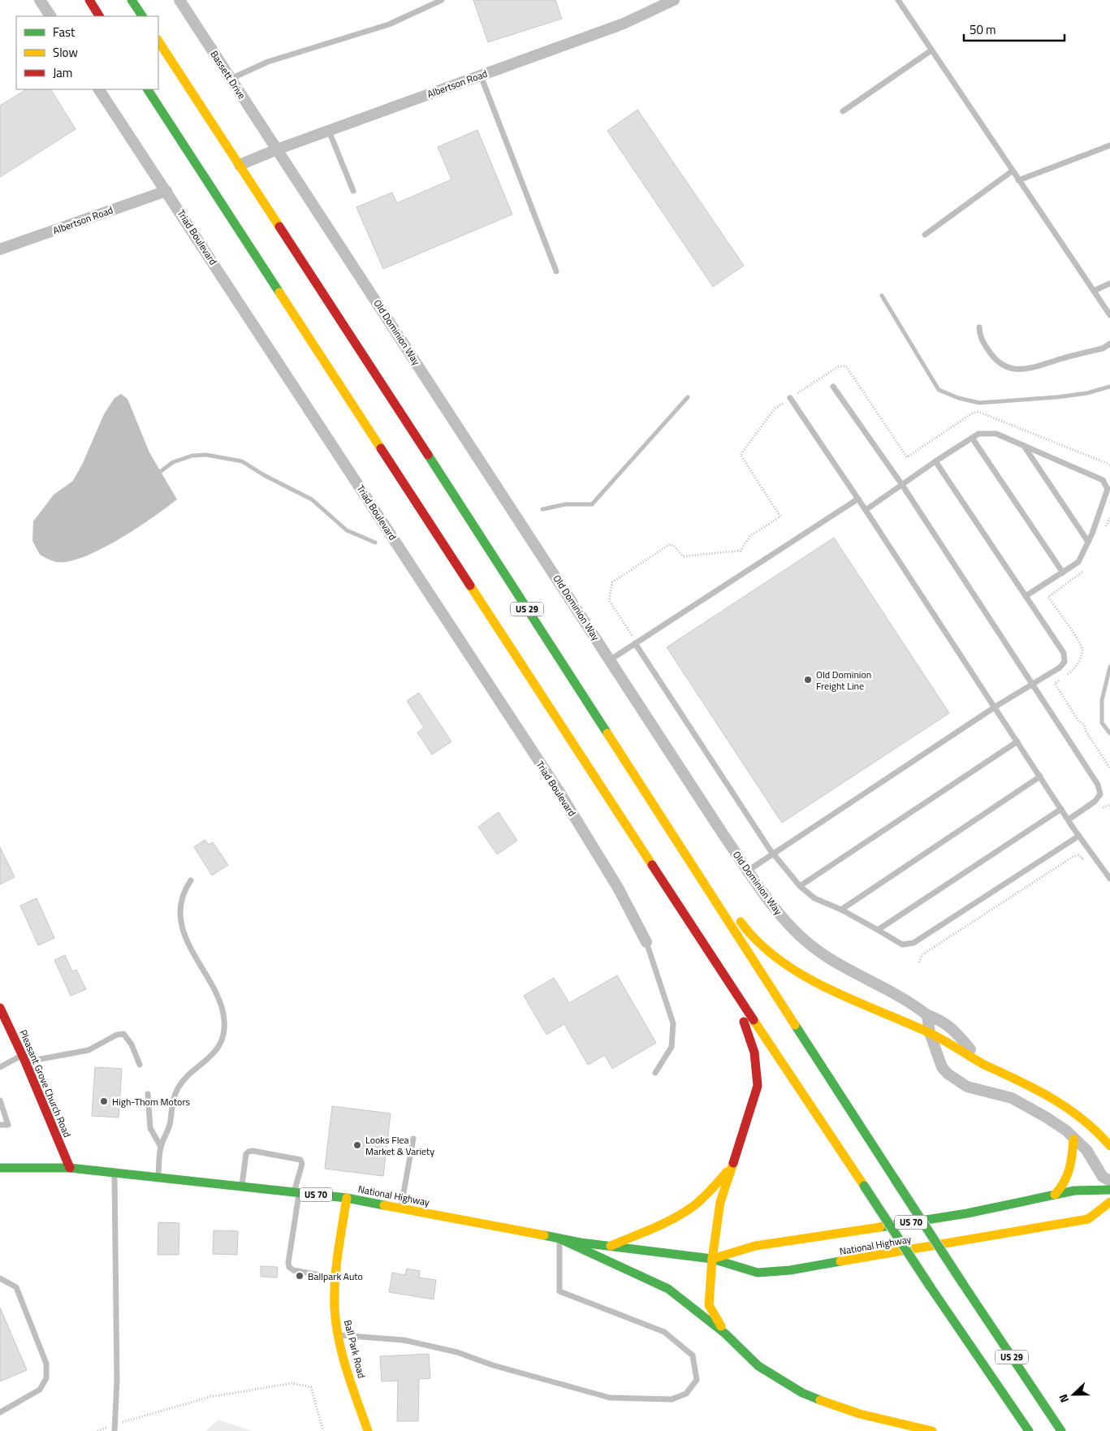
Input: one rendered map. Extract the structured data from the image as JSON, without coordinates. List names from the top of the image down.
{
  "streets": {
    "main road": [
      "US 29",
      "Pleasant Grove Church Road",
      "US 70",
      "National Highway",
      "Ball Park Road"
    ],
    "street": [
      "Bassett Drive",
      "Albertson Road",
      "Triad Boulevard",
      "Old Dominion Way"
    ]
  },
  "crossings": [
    ["Bassett Drive", "Albertson Road"],
    ["Bassett Drive", "Old Dominion Way"],
    ["Albertson Road", "Triad Boulevard"],
    ["Albertson Road", "Old Dominion Way"],
    ["Albertson Road", "US 29"],
    ["Pleasant Grove Church Road", "US 70"],
    ["Pleasant Grove Church Road", "National Highway"],
    ["US 70", "National Highway"],
    ["National Highway", "Ball Park Road"]
  ],
  "places": [
    "Old Dominion Freight Line",
    "High-Thom Motors",
    "Looks Flea Market & Variety",
    "Ballpark Auto"
  ],
  "legend": ["Fast", "Slow", "Jam"],
  "scale_bar": "50 m",
  "north": "left"
}
